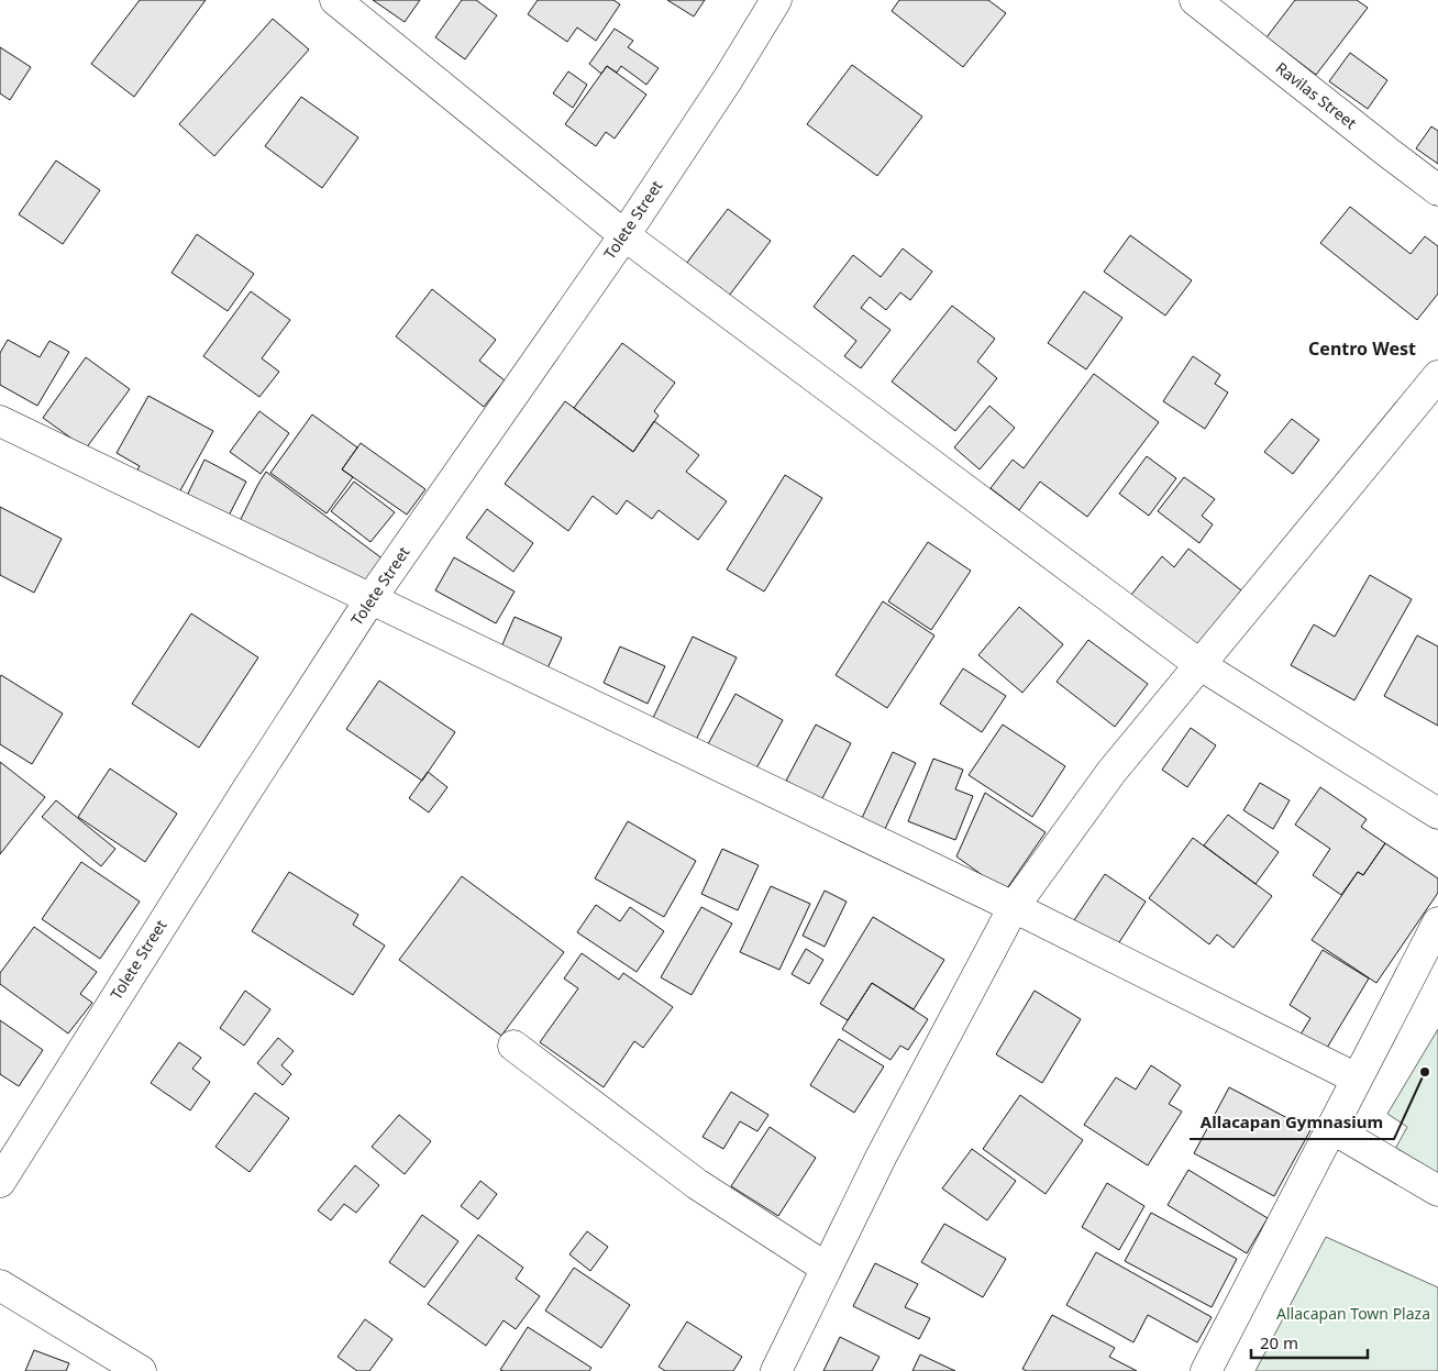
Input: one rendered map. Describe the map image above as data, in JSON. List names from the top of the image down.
{
  "streets": {
    "street": ["Ravilas Street", "Tolete Street"]
  },
  "districts": ["Centro West"],
  "parks": ["Allacapan Town Plaza"],
  "places": ["Allacapan Gymnasium"],
  "scale_bar": "20 m"
}
